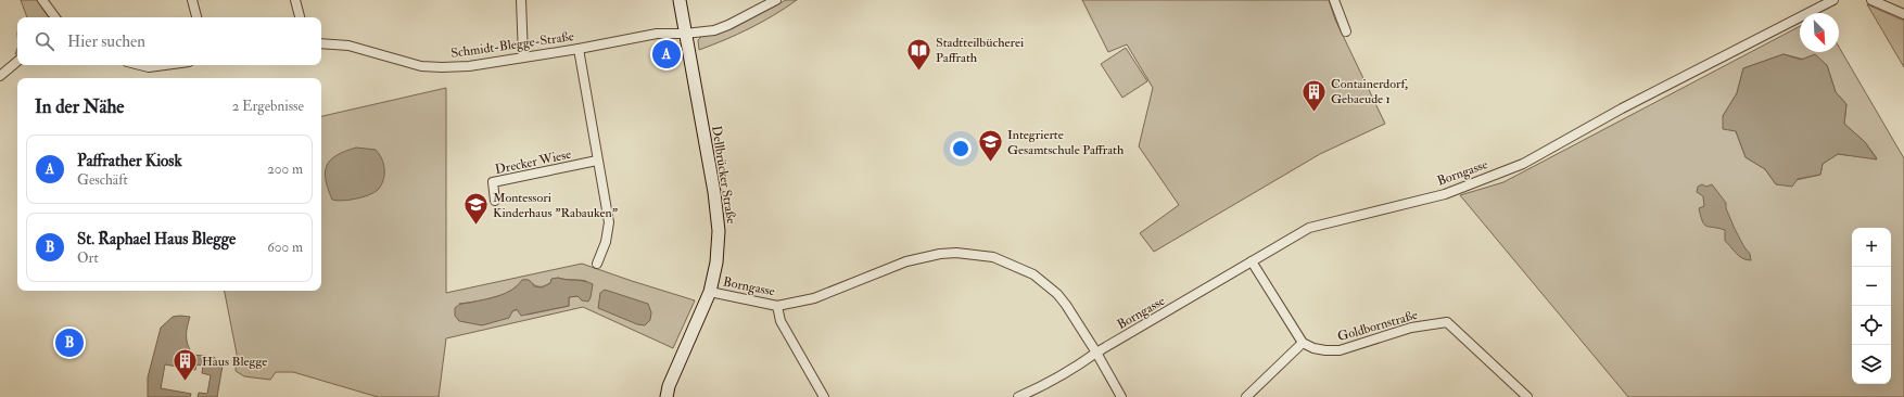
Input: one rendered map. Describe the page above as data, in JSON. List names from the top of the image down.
{
  "streets": {
    "main road": ["Dellbrücker Straße"],
    "street": [
      "Schmidt-Blegge-Straße",
      "Drecker Wiese",
      "Borngasse",
      "Goldbornstraße"
    ]
  },
  "crossings": [
    ["Schmidt-Blegge-Straße", "Dellbrücker Straße"],
    ["Borngasse", "Dellbrücker Straße"]
  ],
  "places": {
    "library": ["Stadtteilbücherei Paffrath"],
    "building": ["Containerdorf, Gebaeude 1", "Haus Blegge"],
    "school or university": ["Integrierte Gesamtschule Paffrath", "Montessori Kinderhaus \"Rabauken\""]
  },
  "north": "bottom right",
  "page": {
    "search": "Hier suchen",
    "pins": ["A", "B"],
    "heading": ["In der Nähe", "2 Ergebnisse"],
    "list": [
      {
        "mark": "A",
        "name": "Paffrather Kiosk",
        "note": "Geschäft",
        "value": "200 m"
      },
      {
        "mark": "B",
        "name": "St. Raphael Haus Blegge",
        "note": "Ort",
        "value": "600 m"
      }
    ],
    "map_buttons": ["+", "−"]
  }
}
